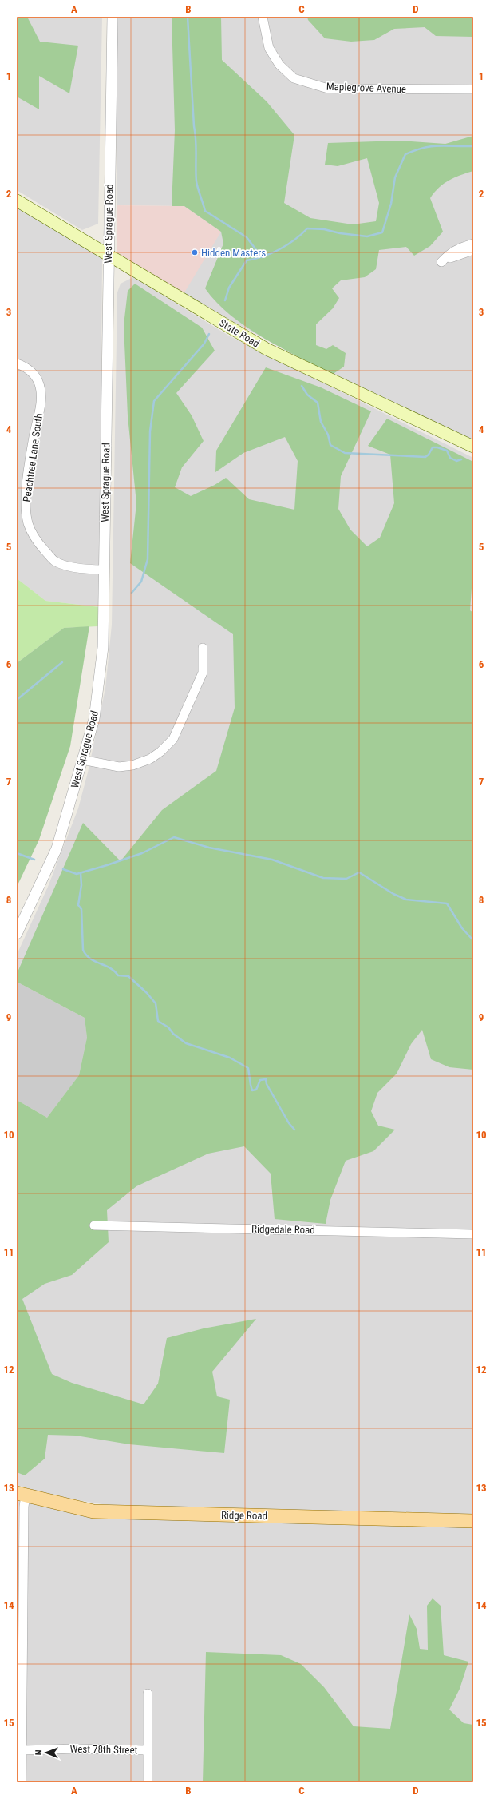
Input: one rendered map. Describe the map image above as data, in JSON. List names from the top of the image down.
{
  "streets": {
    "main road": ["State Road", "Ridge Road"],
    "street": [
      "Maplegrove Avenue",
      "West Sprague Road",
      "Peachtree Lane South",
      "Ridgedale Road",
      "West 78th Street"
    ]
  },
  "crossings": [
    ["West Sprague Road", "State Road"],
    ["West Sprague Road", "Peachtree Lane South"]
  ],
  "places": ["Hidden Masters"],
  "north": "left",
  "grid": {
    "columns": [
      "A",
      "B",
      "C",
      "D"
    ],
    "rows": [
      "1",
      "2",
      "3",
      "4",
      "5",
      "6",
      "7",
      "8",
      "9",
      "10",
      "11",
      "12",
      "13",
      "14",
      "15"
    ]
  }
}
